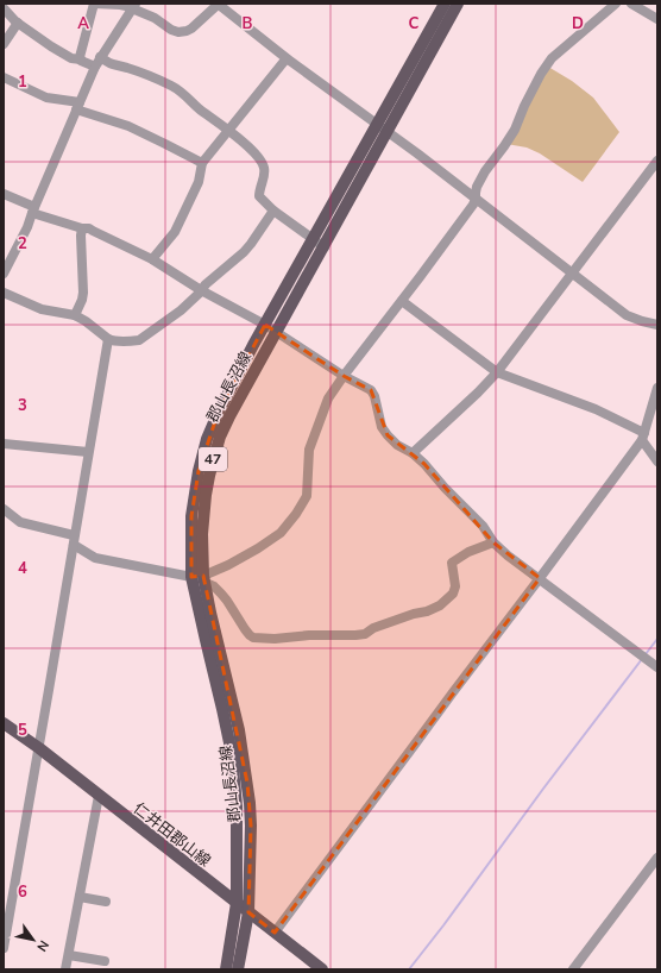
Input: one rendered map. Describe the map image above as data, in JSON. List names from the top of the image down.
{
  "streets": {
    "main road": ["郡山長沼線", "47", "仁井田郡山線"]
  },
  "crossings": [
    ["郡山長沼線", "仁井田郡山線"]
  ],
  "north": "bottom right",
  "grid": {
    "columns": [
      "A",
      "B",
      "C",
      "D"
    ],
    "rows": [
      "1",
      "2",
      "3",
      "4",
      "5",
      "6"
    ]
  }
}
